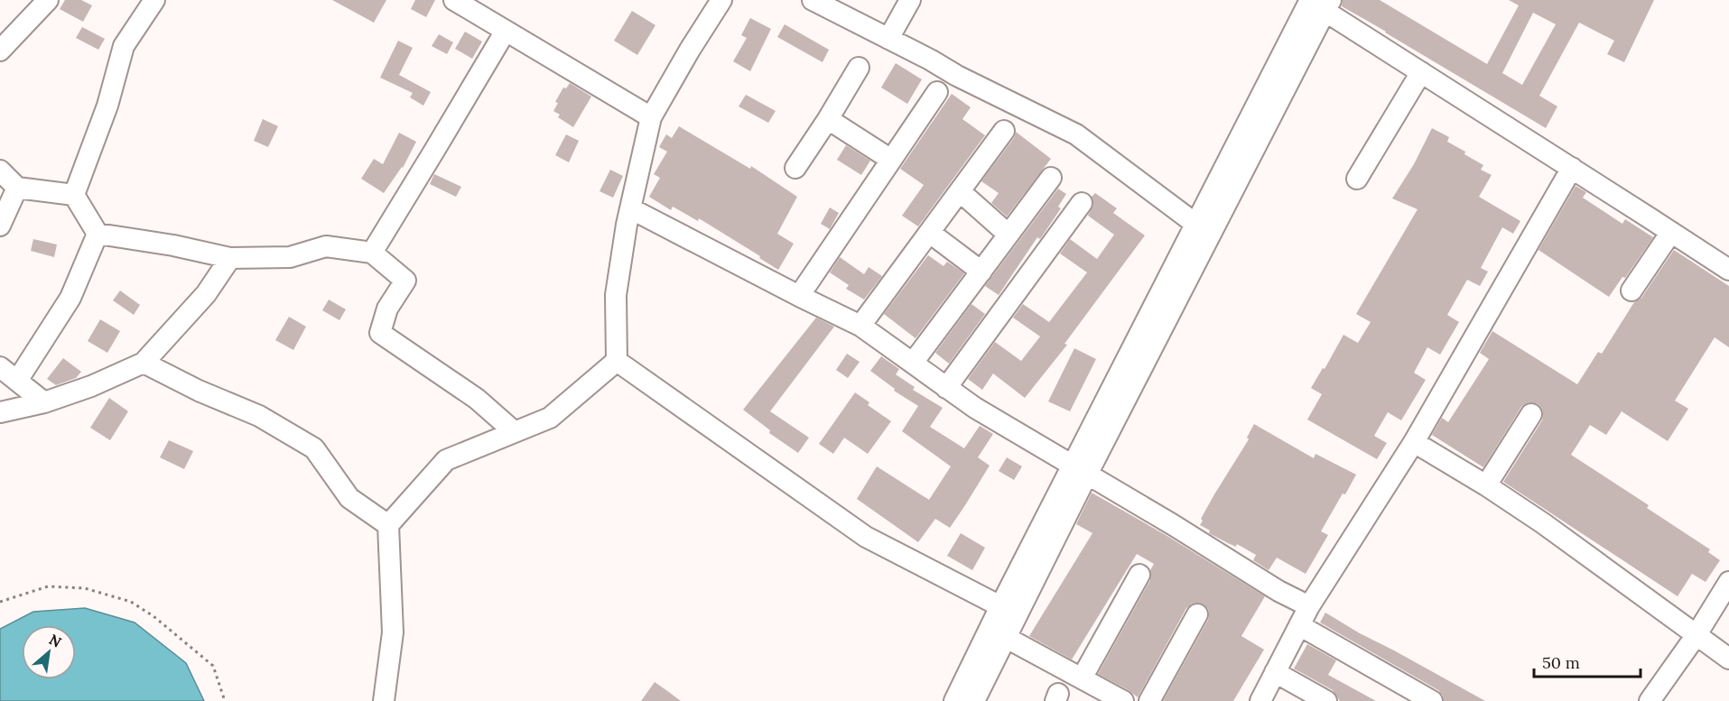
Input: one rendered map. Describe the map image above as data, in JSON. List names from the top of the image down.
{
  "scale_bar": "50 m",
  "north": "top right"
}
